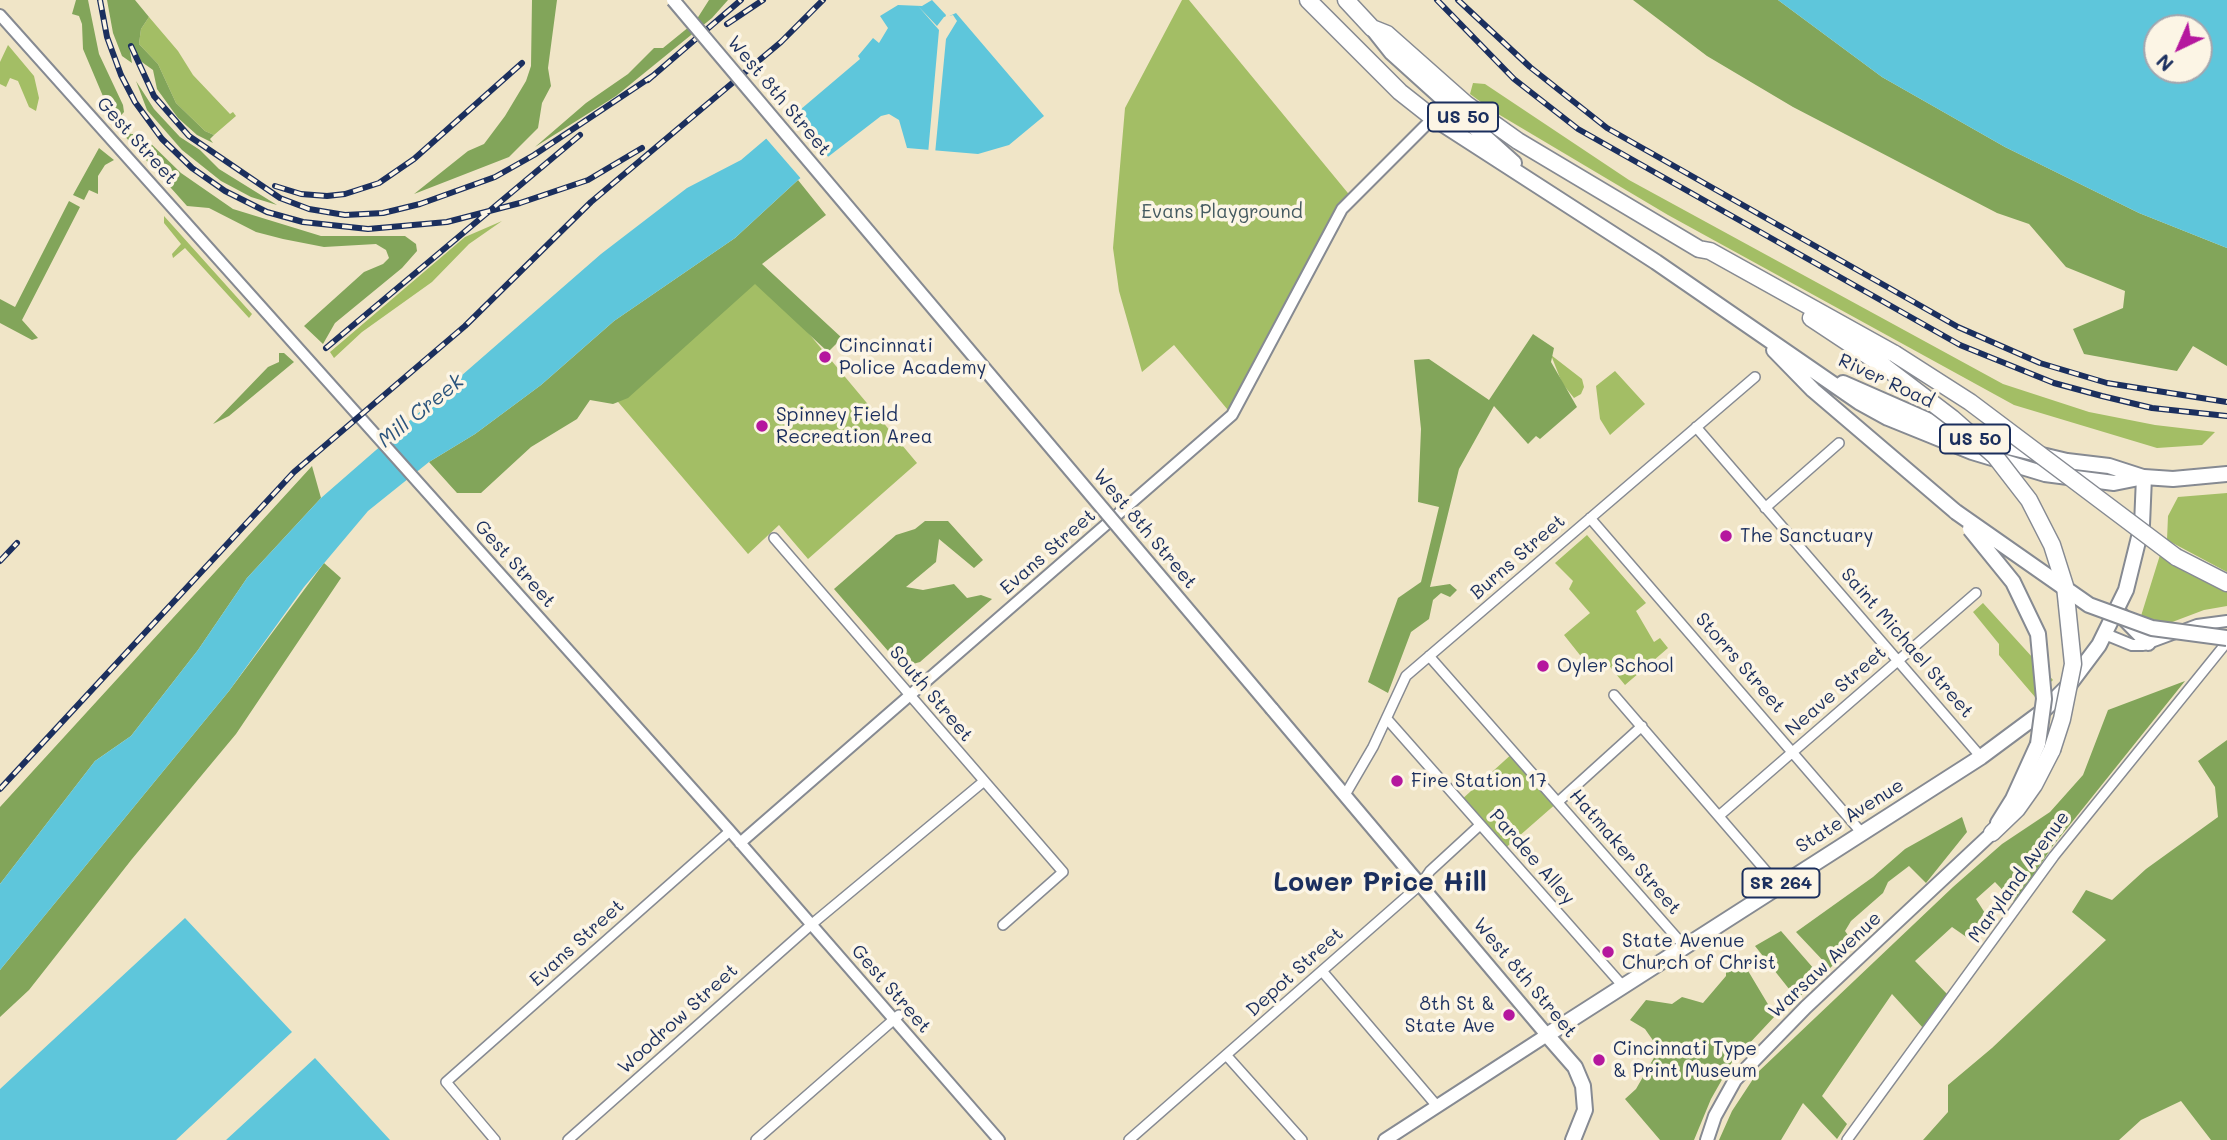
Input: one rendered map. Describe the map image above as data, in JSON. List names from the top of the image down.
{
  "streets": {
    "highway": ["US 50"],
    "main road": [
      "West 8th Street",
      "River Road",
      "State Avenue",
      "SR 264",
      "Warsaw Avenue"
    ],
    "street": [
      "Gest Street",
      "Evans Street",
      "Burns Street",
      "Saint Michael Street",
      "Storrs Street",
      "Neave Street",
      "South Street",
      "Hatmaker Street",
      "Pardee Alley",
      "Maryland Avenue",
      "Depot Street",
      "Woodrow Street"
    ]
  },
  "crossings": [
    ["West 8th Street", "Burns Street"],
    ["West 8th Street", "State Avenue"],
    ["West 8th Street", "Depot Street"],
    ["US 50", "River Road"],
    ["US 50", "Evans Street"],
    ["Gest Street", "Evans Street"],
    ["Gest Street", "Woodrow Street"],
    ["River Road", "Evans Street"],
    ["River Road", "State Avenue"],
    ["Evans Street", "South Street"],
    ["Burns Street", "Saint Michael Street"],
    ["Burns Street", "Storrs Street"],
    ["Burns Street", "Hatmaker Street"],
    ["Burns Street", "Pardee Alley"],
    ["Saint Michael Street", "Neave Street"],
    ["Saint Michael Street", "State Avenue"],
    ["Storrs Street", "Neave Street"],
    ["Storrs Street", "State Avenue"],
    ["South Street", "Woodrow Street"],
    ["State Avenue", "Hatmaker Street"],
    ["State Avenue", "Pardee Alley"],
    ["Pardee Alley", "Depot Street"]
  ],
  "districts": ["Lower Price Hill"],
  "water": ["Mill Creek"],
  "parks": ["Evans Playground"],
  "places": [
    "Cincinnati Police Academy",
    "Spinney Field Recreation Area",
    "The Sanctuary",
    "Oyler School",
    "Fire Station 17",
    "State Avenue Church of Christ",
    "8th St & State Ave",
    "Cincinnati Type & Print Museum"
  ],
  "north": "bottom left"
}
